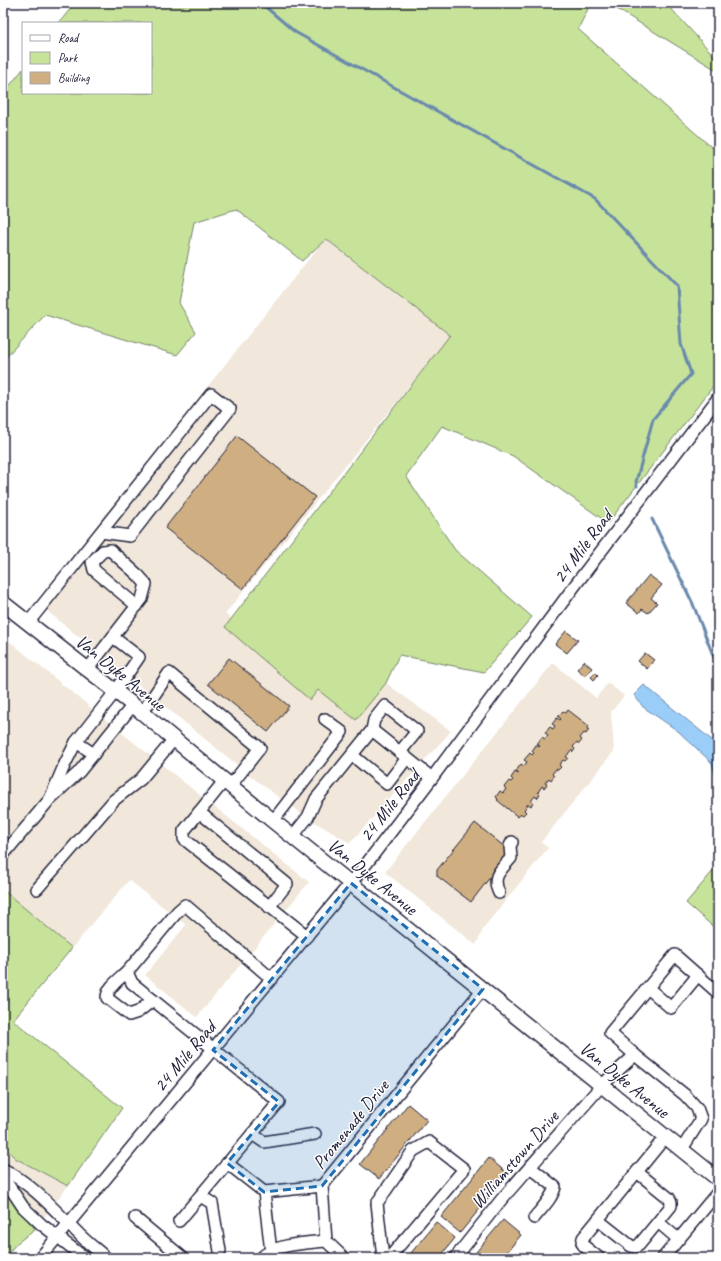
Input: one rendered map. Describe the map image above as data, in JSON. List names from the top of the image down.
{
  "streets": {
    "main road": ["Van Dyke Avenue"],
    "street": ["24 Mile Road", "Promenade Drive", "Williamstown Drive"]
  },
  "crossings": [
    ["24 Mile Road", "Van Dyke Avenue"],
    ["Van Dyke Avenue", "Promenade Drive"],
    ["Van Dyke Avenue", "Williamstown Drive"]
  ],
  "legend": ["Road", "Park", "Building"]
}
